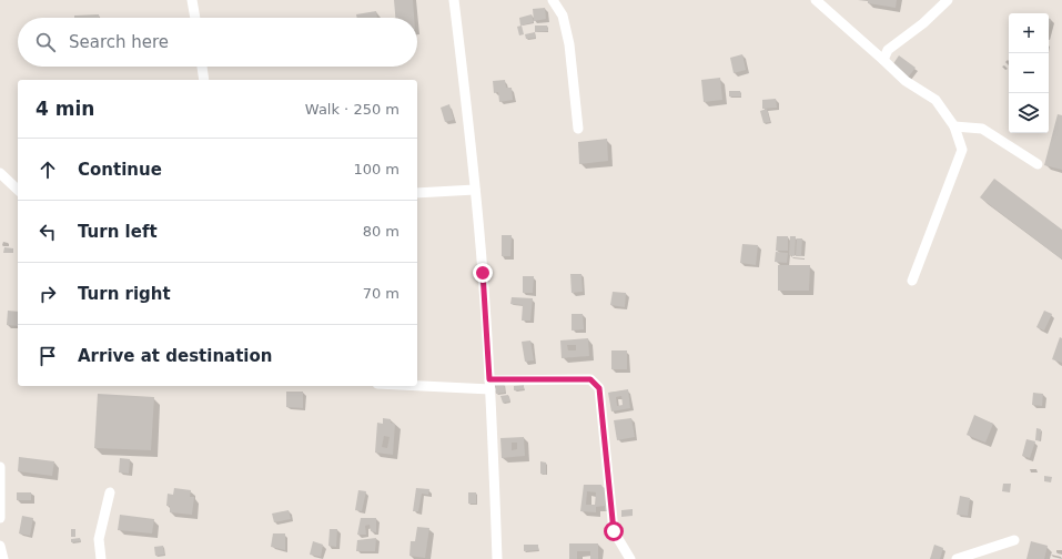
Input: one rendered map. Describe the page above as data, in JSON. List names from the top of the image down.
{
  "page": {
    "map_buttons": ["+", "−"],
    "search": "Search here",
    "heading": ["4 min", "Walk · 250 m"],
    "list": [
      ["Continue", "100 m"],
      ["Turn left", "80 m"],
      ["Turn right", "70 m"],
      "Arrive at destination"
    ]
  }
}
